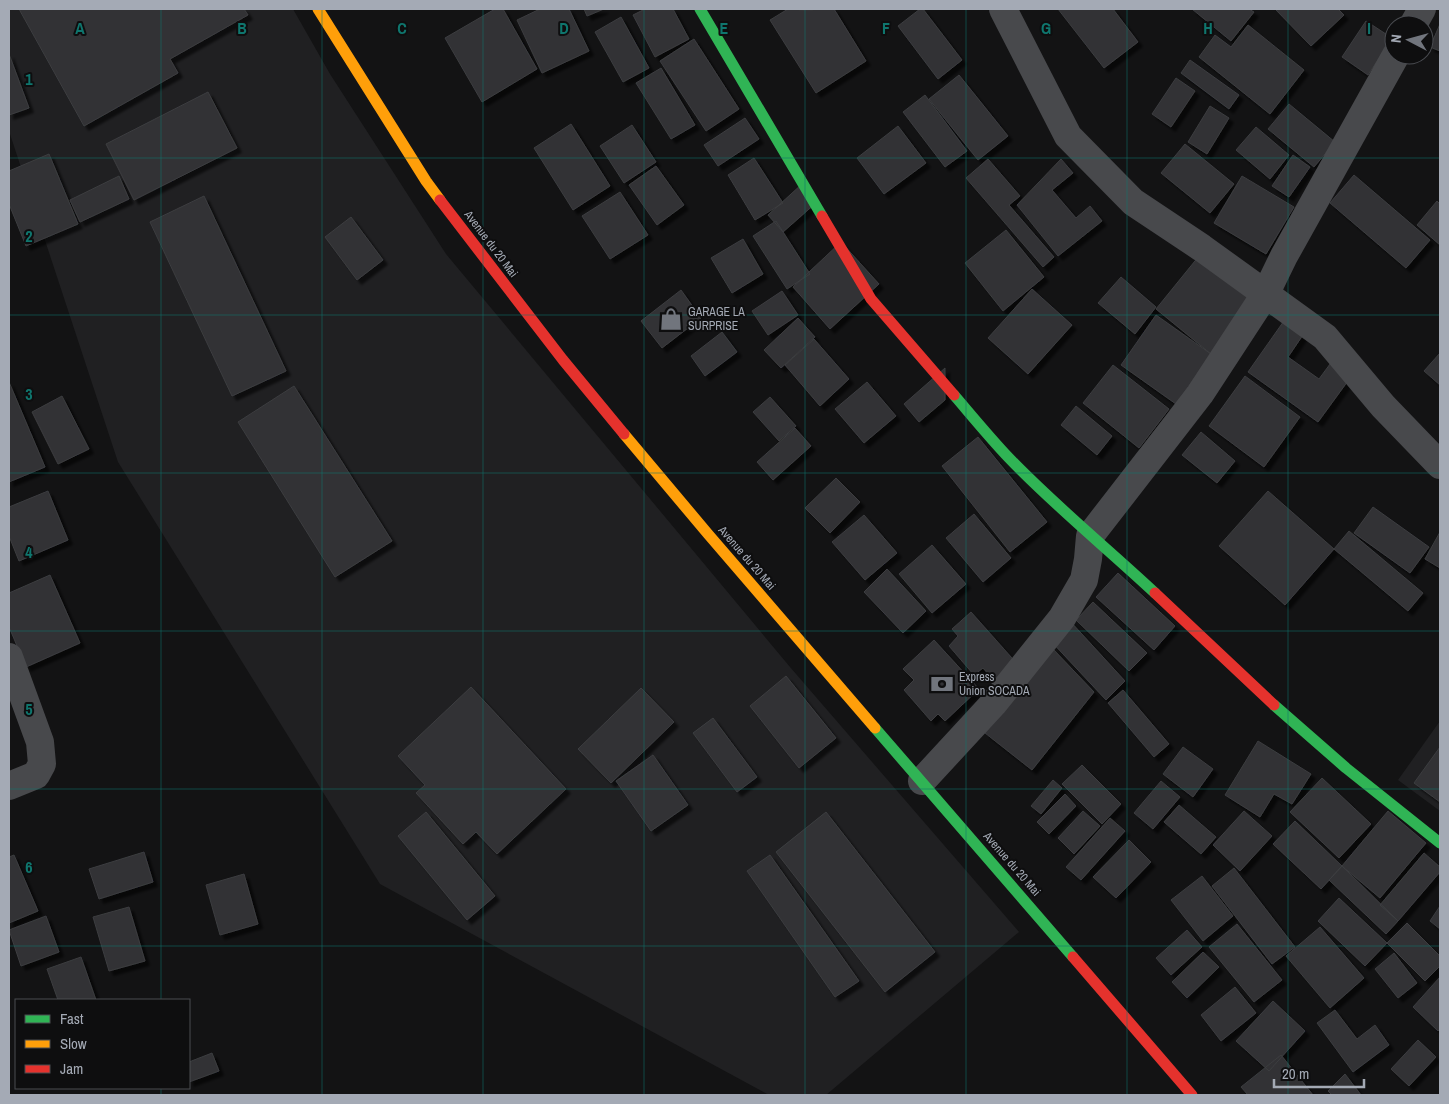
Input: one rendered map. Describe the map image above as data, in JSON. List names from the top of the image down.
{
  "streets": {
    "main road": ["Avenue du 20 Mai"]
  },
  "places": {
    "shop": ["GARAGE LA SURPRISE"],
    "bank": ["Express Union SOCADA"]
  },
  "legend": ["Fast", "Slow", "Jam"],
  "scale_bar": "20 m",
  "north": "left",
  "grid": {
    "columns": [
      "A",
      "B",
      "C",
      "D",
      "E",
      "F",
      "G",
      "H",
      "I"
    ],
    "rows": [
      "1",
      "2",
      "3",
      "4",
      "5",
      "6"
    ]
  }
}
